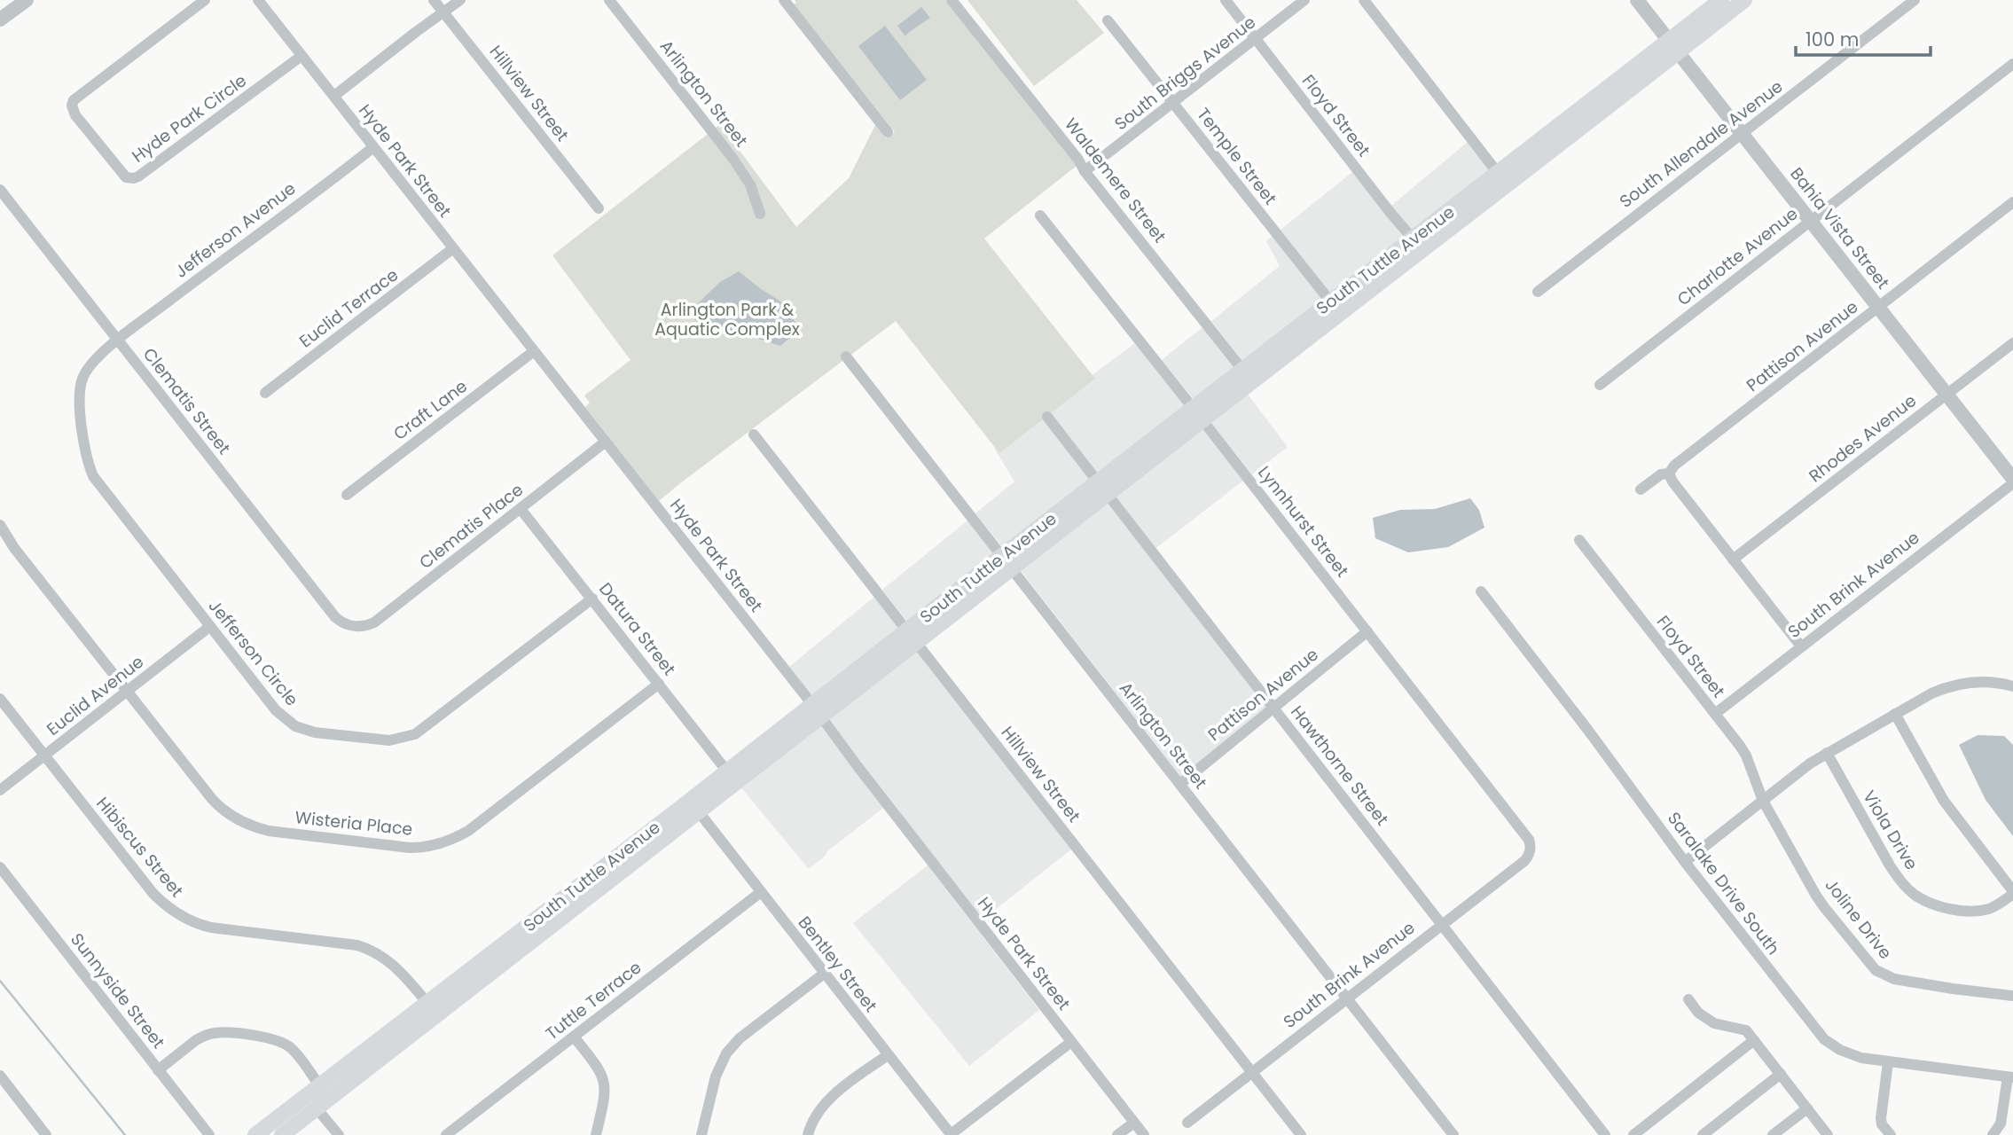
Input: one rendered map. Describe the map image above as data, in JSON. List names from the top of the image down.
{
  "streets": {
    "main road": ["South Tuttle Avenue"],
    "street": [
      "South Briggs Avenue",
      "Hillview Street",
      "Arlington Street",
      "Floyd Street",
      "Hyde Park Circle",
      "South Allendale Avenue",
      "Temple Street",
      "Hyde Park Street",
      "Waldemere Street",
      "Bahia Vista Street",
      "Jefferson Avenue",
      "Charlotte Avenue",
      "Euclid Terrace",
      "Pattison Avenue",
      "Clematis Street",
      "Craft Lane",
      "Rhodes Avenue",
      "Lynnhurst Street",
      "Clematis Place",
      "South Brink Avenue",
      "Datura Street",
      "Jefferson Circle",
      "Euclid Avenue",
      "Hawthorne Street",
      "Wisteria Place",
      "Viola Drive",
      "Hibiscus Street",
      "Saralake Drive South",
      "Joline Drive",
      "Bentley Street",
      "Sunnyside Street",
      "Tuttle Terrace"
    ]
  },
  "crossings": [
    ["South Briggs Avenue", "Floyd Street"],
    ["South Briggs Avenue", "Temple Street"],
    ["South Briggs Avenue", "Waldemere Street"],
    ["Hillview Street", "South Tuttle Avenue"],
    ["Hillview Street", "South Brink Avenue"],
    ["Arlington Street", "South Tuttle Avenue"],
    ["Arlington Street", "Pattison Avenue"],
    ["Arlington Street", "South Brink Avenue"],
    ["Floyd Street", "South Tuttle Avenue"],
    ["Floyd Street", "South Brink Avenue"],
    ["Floyd Street", "Joline Drive"],
    ["Hyde Park Circle", "Hyde Park Street"],
    ["South Allendale Avenue", "Bahia Vista Street"],
    ["Temple Street", "South Tuttle Avenue"],
    ["Hyde Park Street", "Jefferson Avenue"],
    ["Hyde Park Street", "South Tuttle Avenue"],
    ["Hyde Park Street", "Euclid Terrace"],
    ["Hyde Park Street", "Craft Lane"],
    ["Hyde Park Street", "Clematis Place"],
    ["Waldemere Street", "South Tuttle Avenue"],
    ["Bahia Vista Street", "Charlotte Avenue"],
    ["Bahia Vista Street", "South Tuttle Avenue"],
    ["Bahia Vista Street", "Pattison Avenue"],
    ["Bahia Vista Street", "Rhodes Avenue"],
    ["Bahia Vista Street", "South Brink Avenue"],
    ["Jefferson Avenue", "Clematis Street"],
    ["Jefferson Avenue", "Jefferson Circle"],
    ["South Tuttle Avenue", "Lynnhurst Street"],
    ["South Tuttle Avenue", "Datura Street"],
    ["South Tuttle Avenue", "Hawthorne Street"],
    ["South Tuttle Avenue", "Hibiscus Street"],
    ["South Tuttle Avenue", "Bentley Street"],
    ["Pattison Avenue", "Lynnhurst Street"],
    ["Pattison Avenue", "Hawthorne Street"],
    ["Clematis Street", "Clematis Place"],
    ["Clematis Street", "Jefferson Circle"],
    ["Lynnhurst Street", "South Brink Avenue"],
    ["Clematis Place", "Datura Street"],
    ["South Brink Avenue", "Hawthorne Street"],
    ["Datura Street", "Jefferson Circle"],
    ["Datura Street", "Wisteria Place"],
    ["Jefferson Circle", "Euclid Avenue"],
    ["Euclid Avenue", "Wisteria Place"],
    ["Euclid Avenue", "Hibiscus Street"],
    ["Bentley Street", "Tuttle Terrace"]
  ],
  "parks": ["Arlington Park & Aquatic Complex"],
  "scale_bar": "100 m"
}
